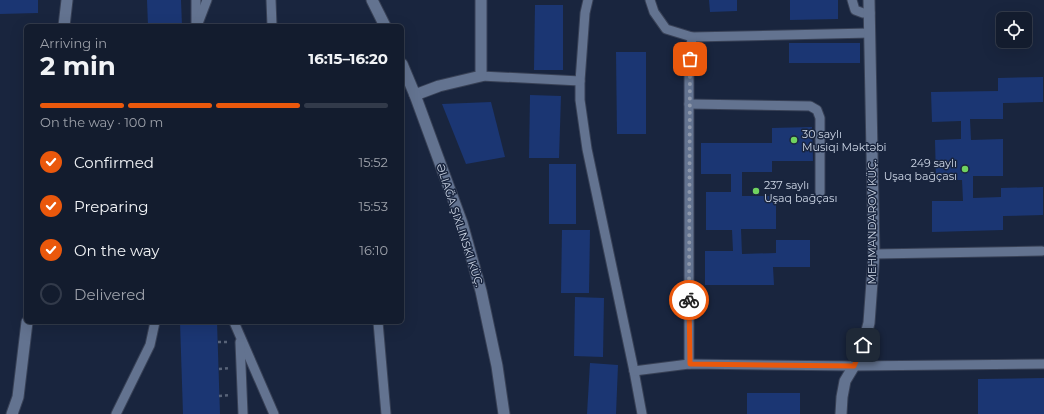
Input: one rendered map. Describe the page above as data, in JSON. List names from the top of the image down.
{
  "streets": {
    "street": ["MEHMANDAROV KÜÇ."]
  },
  "places": ["30 saylı Musiqi Məktəbi", "249 saylı Uşaq bağçası", "237 saylı Uşaq bağçası"],
  "page": {
    "heading": ["2 min", "Arriving in", "16:15–16:20"],
    "bar": "On the way · 100 m",
    "list": [
      ["Confirmed", "15:52"],
      ["Preparing", "15:53"],
      ["On the way", "16:10"],
      "Delivered"
    ]
  }
}
